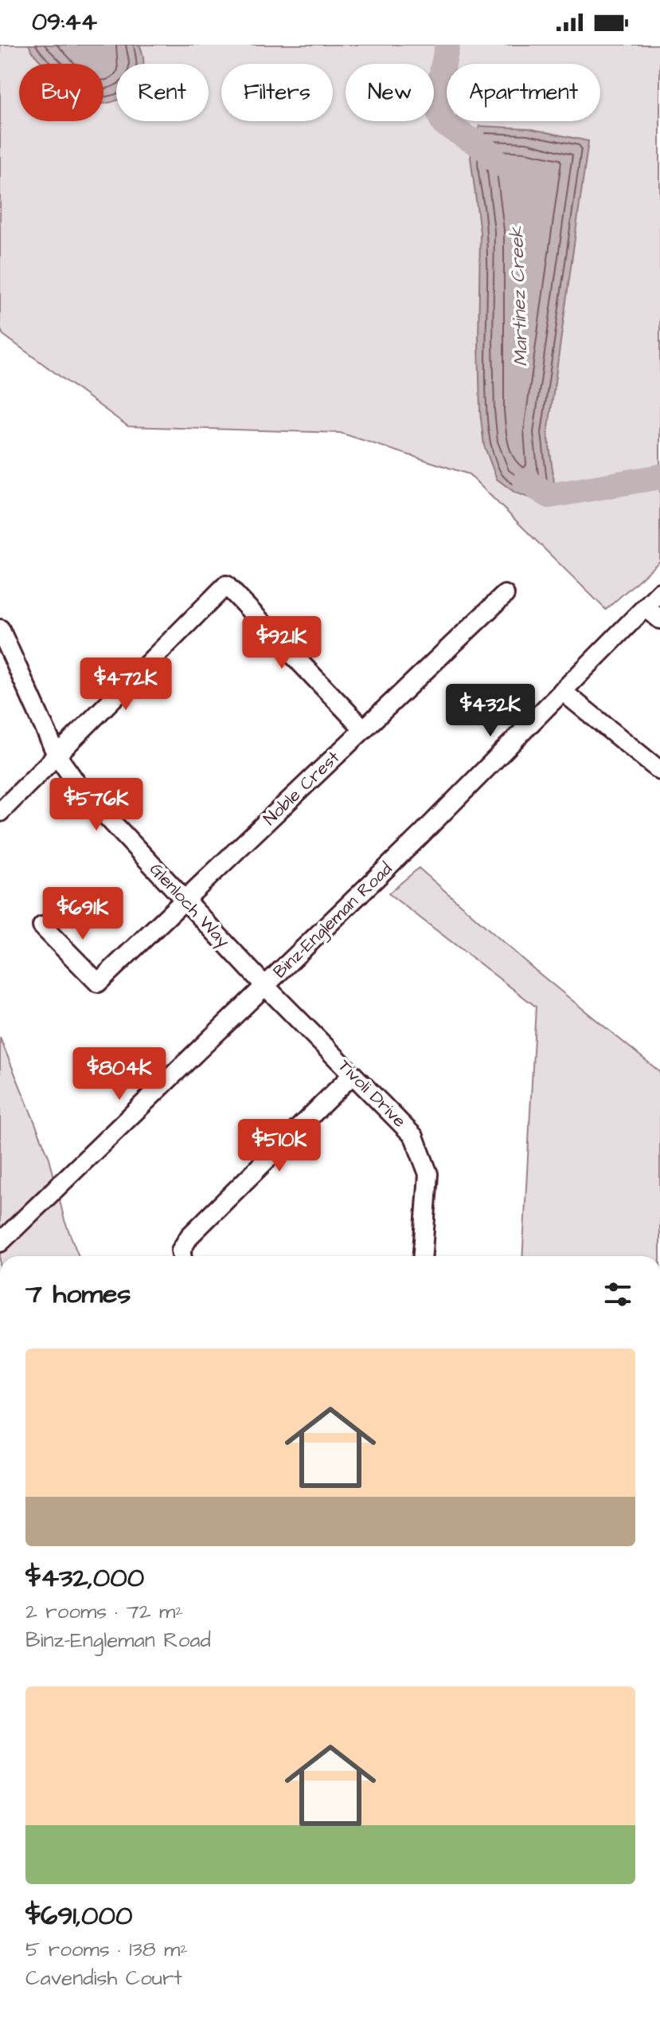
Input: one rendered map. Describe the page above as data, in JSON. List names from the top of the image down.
{
  "streets": {
    "street": [
      "Noble Crest",
      "Glenloch Way",
      "Binz-Engleman Road",
      "Tivoli Drive"
    ]
  },
  "crossings": [
    ["Noble Crest", "Glenloch Way"],
    ["Glenloch Way", "Binz-Engleman Road"],
    ["Glenloch Way", "Tivoli Drive"],
    ["Binz-Engleman Road", "Tivoli Drive"]
  ],
  "water": ["Martinez Creek"],
  "page": {
    "status": "09:44",
    "chip": [
      "Buy",
      "Rent",
      "Filters",
      "New",
      "Apartment"
    ],
    "price": [
      "$921K",
      "$472K",
      "$432K",
      "$576K",
      "$691K",
      "$804K",
      "$510K"
    ],
    "heading": "7 homes",
    "list": [
      {
        "name": "$432,000",
        "note": "2 rooms · 72 m² · Binz-Engleman Road"
      },
      {
        "name": "$691,000",
        "note": "5 rooms · 138 m² · Cavendish Court"
      }
    ]
  }
}
